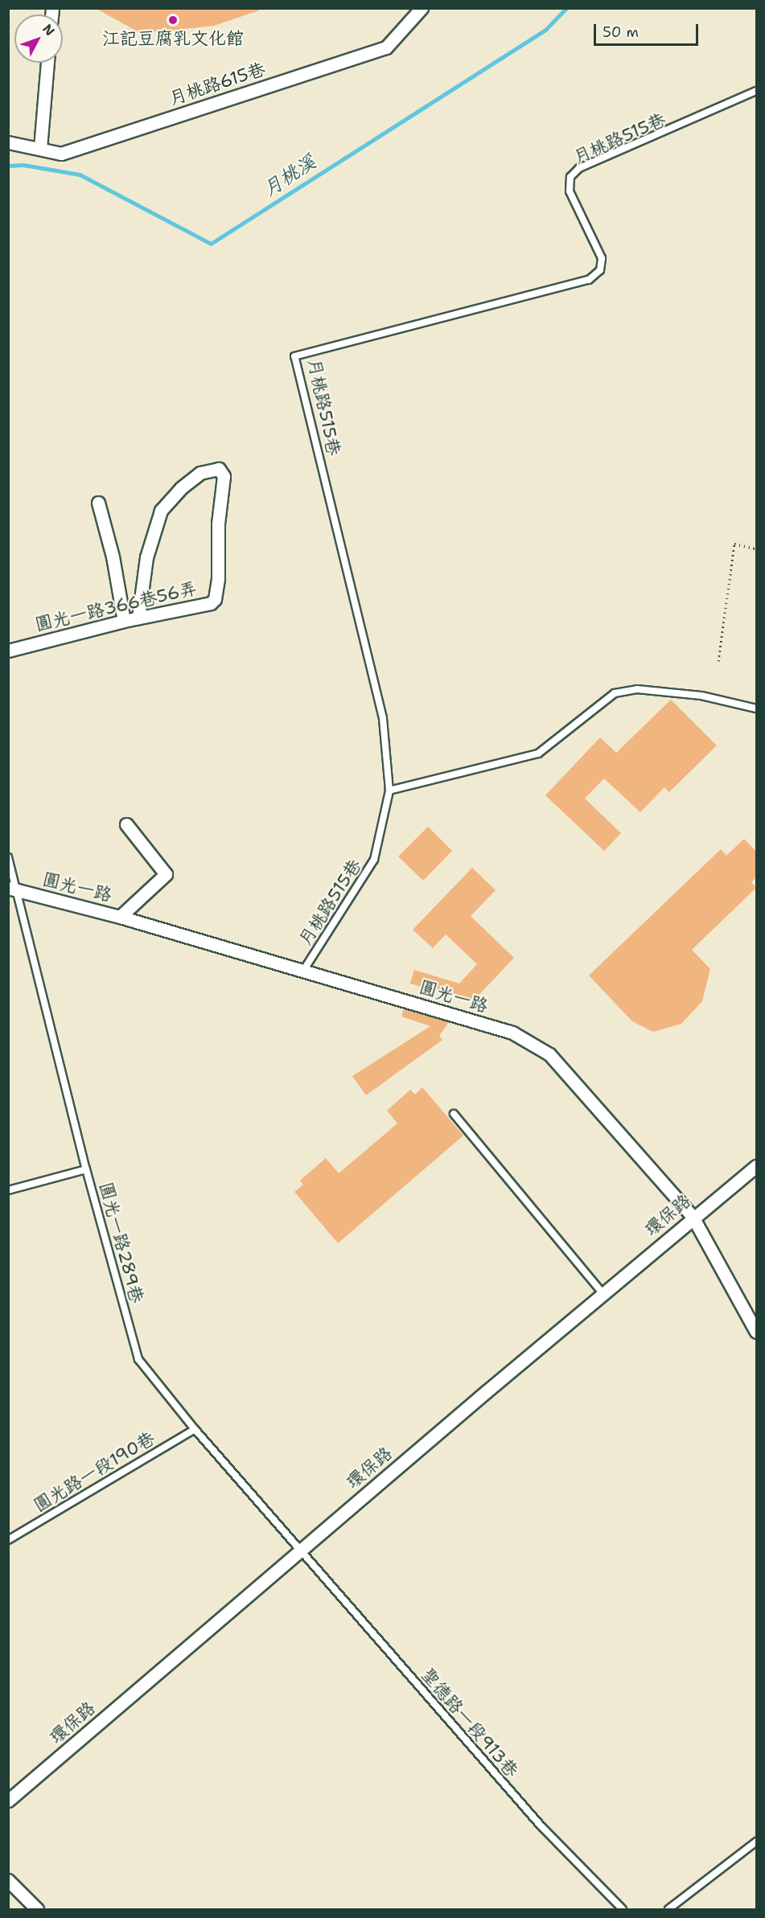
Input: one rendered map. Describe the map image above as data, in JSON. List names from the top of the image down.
{
  "streets": {
    "street": [
      "月桃路615巷",
      "圓光一路366巷56弄",
      "圓光一路",
      "環保路"
    ],
    "lane": [
      "月桃路515巷",
      "圓光一路289巷",
      "圓光路一段190巷",
      "聖德路一段913巷"
    ]
  },
  "crossings": [
    ["月桃路515巷", "圓光一路"],
    ["圓光一路", "環保路"],
    ["圓光一路", "圓光一路289巷"],
    ["環保路", "圓光一路289巷"],
    ["環保路", "聖德路一段913巷"],
    ["圓光一路289巷", "圓光路一段190巷"],
    ["圓光一路289巷", "聖德路一段913巷"]
  ],
  "water": ["月桃溪"],
  "places": ["江記豆腐乳文化館"],
  "scale_bar": "50 m",
  "north": "top right"
}
